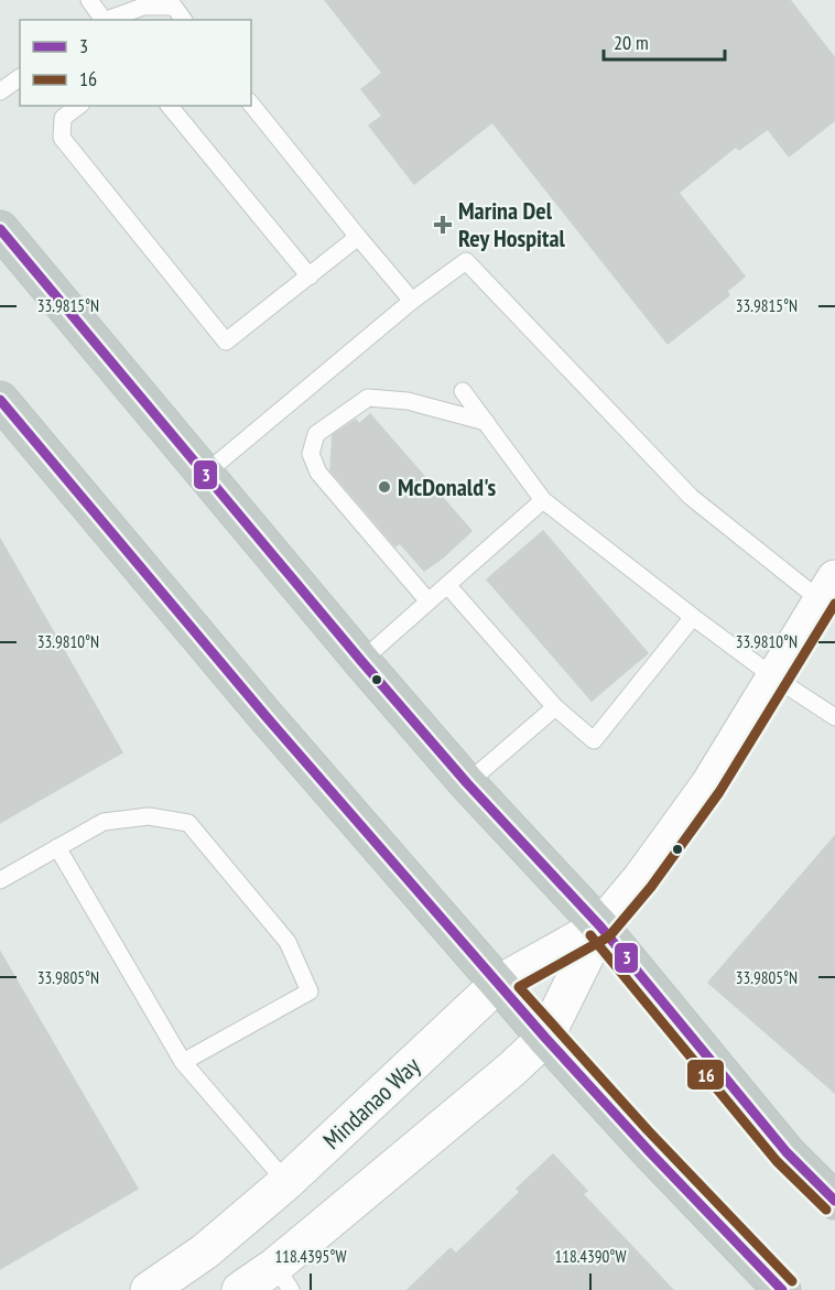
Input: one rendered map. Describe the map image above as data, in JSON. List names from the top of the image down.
{
  "streets": {
    "street": ["Mindanao Way"]
  },
  "places": {
    "health": ["Marina Del Rey Hospital"],
    "other": ["McDonald's"]
  },
  "lines": ["transit line 3", "transit line 16"],
  "legend": ["3", "16"],
  "scale_bar": "20 m",
  "coordinates": [
    "33.9815°N",
    "33.9810°N",
    "33.9805°N",
    "118.4395°W",
    "118.4390°W"
  ]
}
